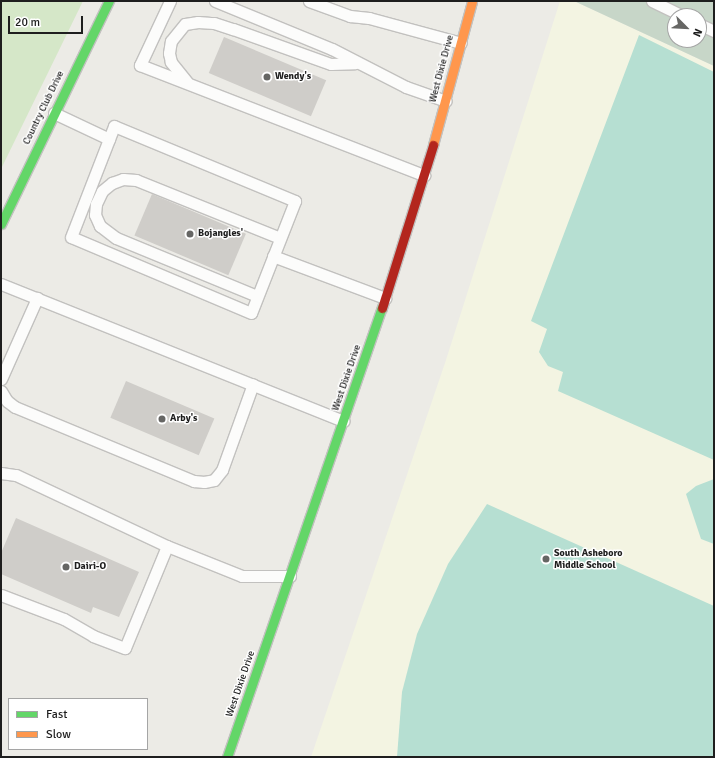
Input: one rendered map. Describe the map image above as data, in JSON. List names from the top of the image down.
{
  "streets": {
    "main road": ["West Dixie Drive", "Country Club Drive"]
  },
  "places": [
    "Wendy's",
    "Bojangles'",
    "Arby's",
    "South Asheboro Middle School",
    "Dairi-O"
  ],
  "legend": ["Fast", "Slow"],
  "scale_bar": "20 m",
  "north": "bottom right"
}
